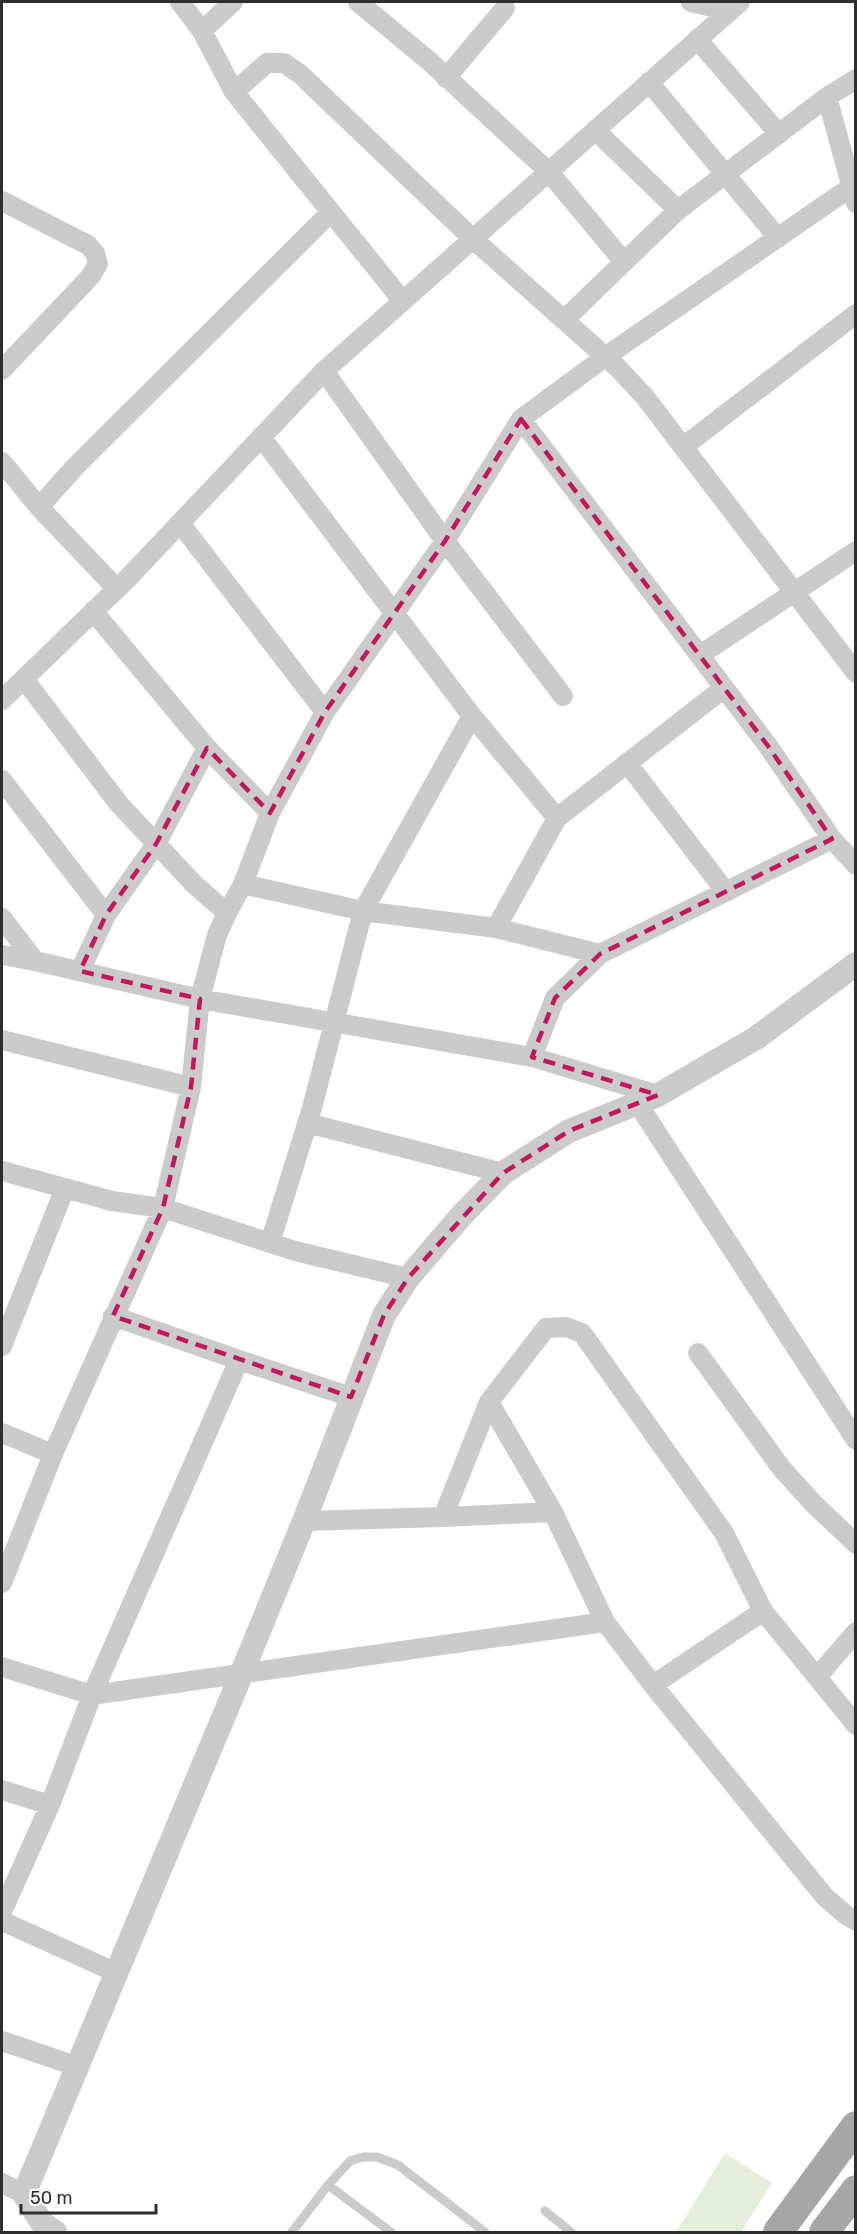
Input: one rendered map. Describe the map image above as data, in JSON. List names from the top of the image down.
{
  "scale_bar": "50 m"
}
